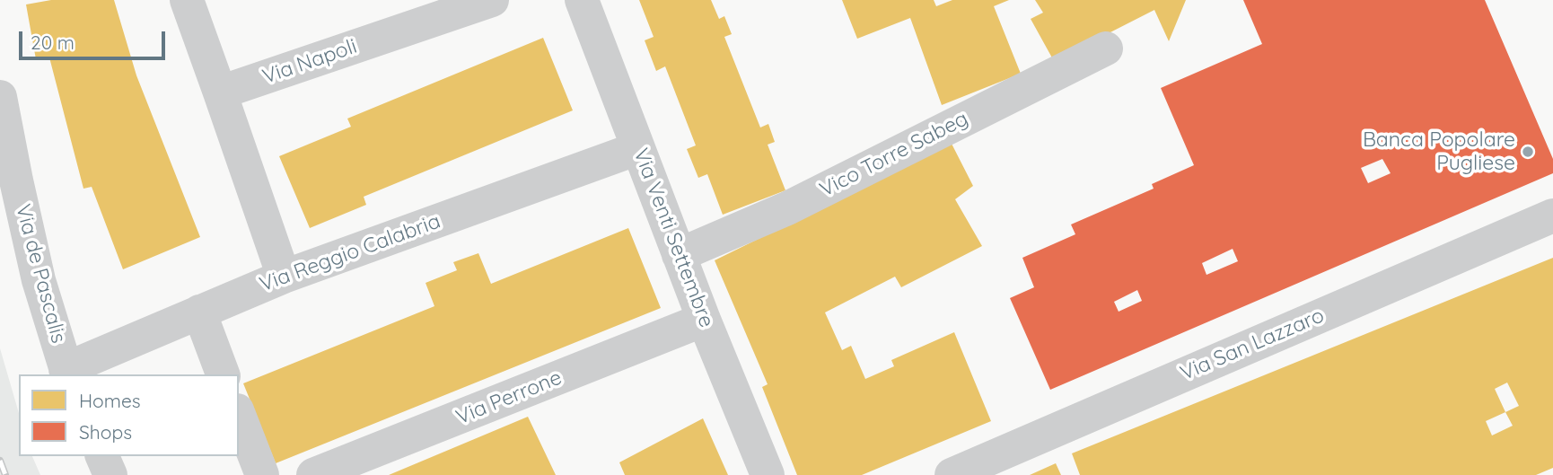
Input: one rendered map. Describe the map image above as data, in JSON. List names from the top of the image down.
{
  "streets": {
    "street": [
      "Via Napoli",
      "Vico Torre Sabeg",
      "Via Venti Settembre",
      "Via Reggio Calabria",
      "Via de Pascalis",
      "Via San Lazzaro",
      "Via Perrone"
    ]
  },
  "crossings": [
    ["Vico Torre Sabeg", "Via Venti Settembre"],
    ["Via Venti Settembre", "Via Reggio Calabria"],
    ["Via Venti Settembre", "Via Perrone"],
    ["Via Reggio Calabria", "Via de Pascalis"]
  ],
  "places": ["Banca Popolare Pugliese"],
  "legend": ["Homes", "Shops"],
  "scale_bar": "20 m"
}
